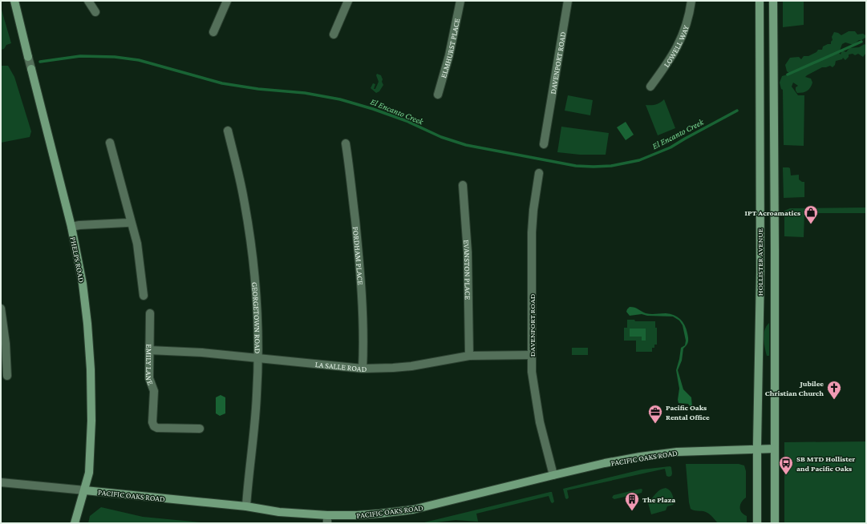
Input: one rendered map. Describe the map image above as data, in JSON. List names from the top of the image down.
{
  "streets": {
    "street": [
      "LOWELL WAY",
      "ELMHURST PLACE",
      "DAVENPORT ROAD",
      "FORDHAM PLACE",
      "PHELPS ROAD",
      "HOLLISTER AVENUE",
      "EVANSTON PLACE",
      "GEORGETOWN ROAD",
      "EMILY LANE",
      "LA SALLE ROAD",
      "PACIFIC OAKS ROAD"
    ]
  },
  "crossings": [
    ["DAVENPORT ROAD", "LA SALLE ROAD"],
    ["DAVENPORT ROAD", "PACIFIC OAKS ROAD"],
    ["FORDHAM PLACE", "LA SALLE ROAD"],
    ["PHELPS ROAD", "PACIFIC OAKS ROAD"],
    ["HOLLISTER AVENUE", "PACIFIC OAKS ROAD"],
    ["EVANSTON PLACE", "LA SALLE ROAD"],
    ["GEORGETOWN ROAD", "LA SALLE ROAD"],
    ["GEORGETOWN ROAD", "PACIFIC OAKS ROAD"],
    ["EMILY LANE", "LA SALLE ROAD"]
  ],
  "water": ["El Encanto Creek"],
  "places": {
    "shop": ["IPT Acroamatics"],
    "church": ["Jubilee Christian Church"],
    "office": ["Pacific Oaks Rental Office"],
    "bus stop": ["SB MTD Hollister and Pacific Oaks"],
    "building": ["The Plaza"]
  }
}
